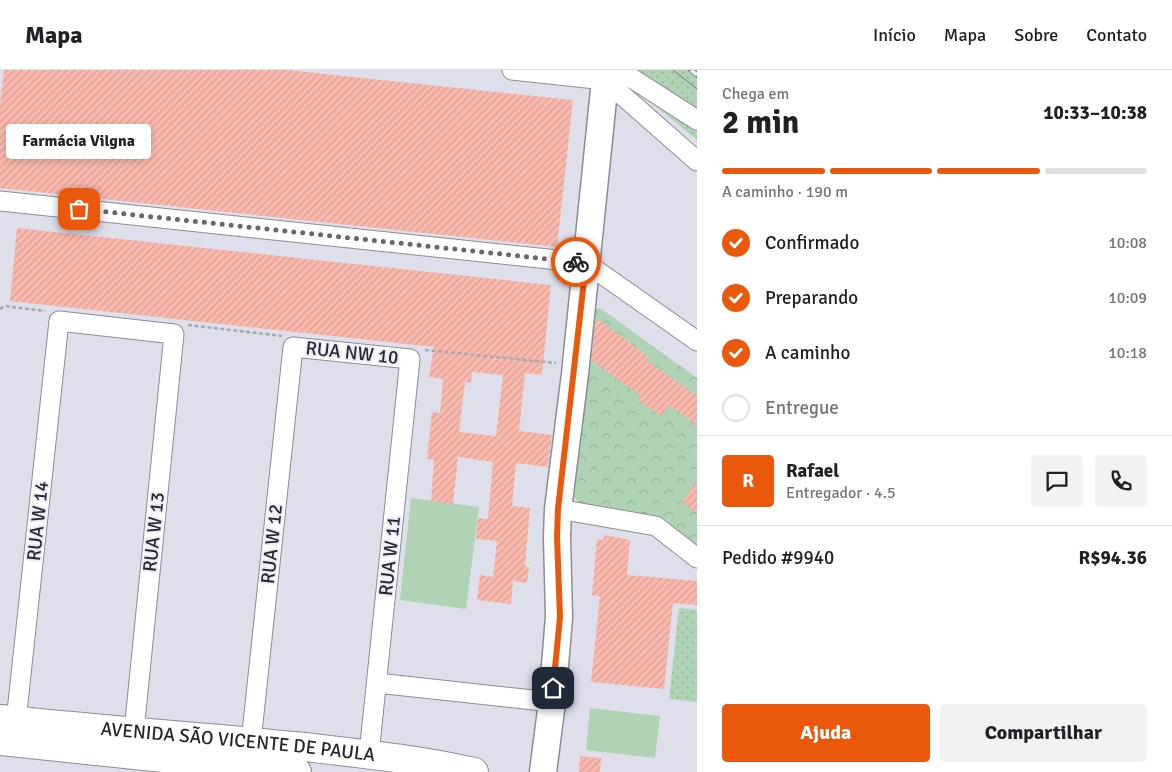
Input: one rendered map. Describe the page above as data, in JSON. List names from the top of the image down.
{
  "streets": {
    "main road": ["AVENIDA SÃO VICENTE DE PAULA"],
    "street": [
      "RUA NW 10",
      "RUA W 14",
      "RUA W 13",
      "RUA W 12",
      "RUA W 11"
    ]
  },
  "crossings": [
    ["RUA NW 10", "RUA W 12"],
    ["RUA NW 10", "RUA W 11"],
    ["RUA W 14", "AVENIDA SÃO VICENTE DE PAULA"],
    ["RUA W 13", "AVENIDA SÃO VICENTE DE PAULA"],
    ["RUA W 12", "AVENIDA SÃO VICENTE DE PAULA"],
    ["RUA W 11", "AVENIDA SÃO VICENTE DE PAULA"]
  ],
  "places": ["Farmácia Vilgna"],
  "page": {
    "header": "Mapa",
    "nav": [
      "Início",
      "Mapa",
      "Sobre",
      "Contato"
    ],
    "heading": ["2 min", "Chega em", "10:33–10:38"],
    "panel": [
      "Rafael",
      "Entregador · 4.5",
      "Pedido #9940",
      "R$94.36"
    ],
    "bubble": "Farmácia Vilgna",
    "bar": "A caminho · 190 m",
    "list": [
      ["Confirmado", "10:08"],
      ["Preparando", "10:09"],
      ["A caminho", "10:18"],
      "Entregue"
    ],
    "round": "R",
    "buttons": ["Ajuda", "Compartilhar"]
  }
}
